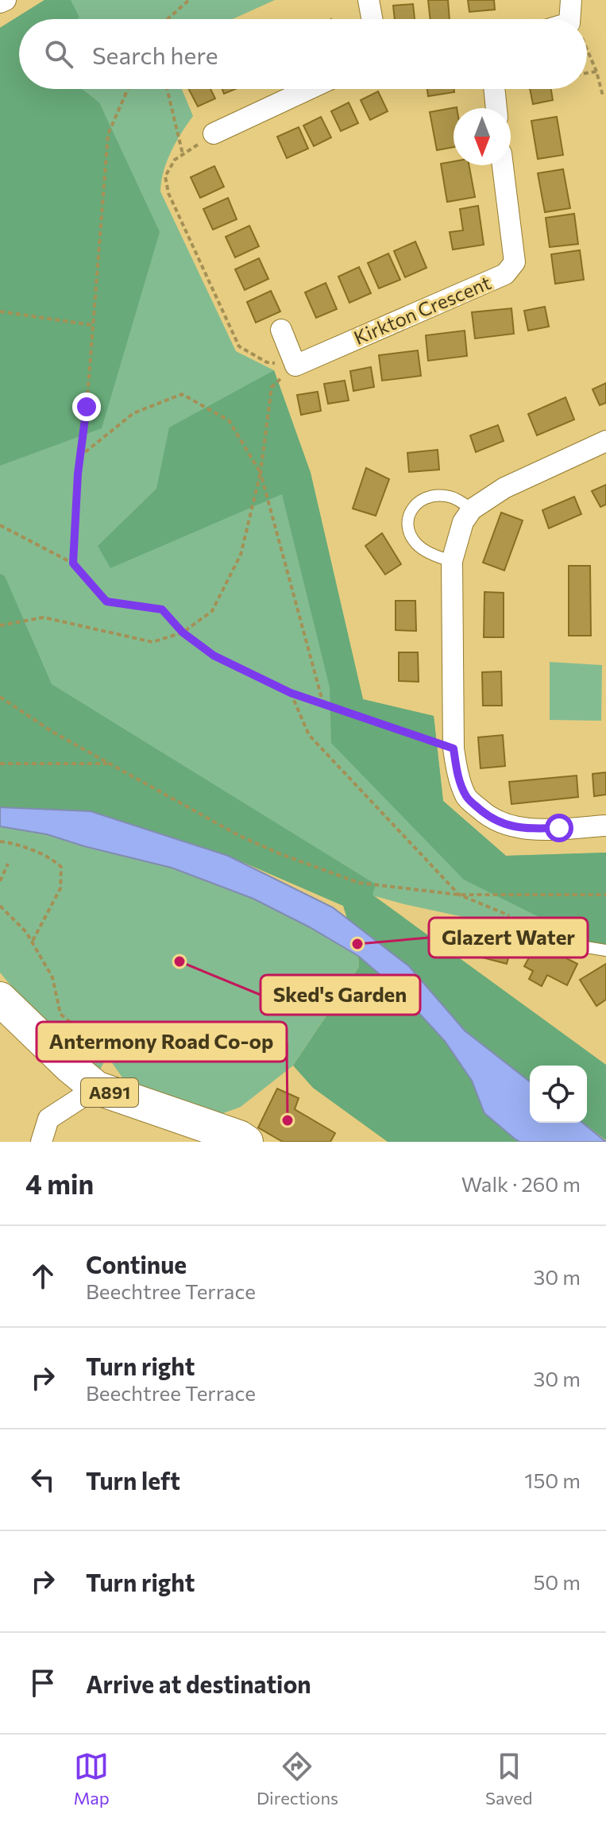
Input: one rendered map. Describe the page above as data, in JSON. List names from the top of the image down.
{
  "streets": {
    "main road": ["A891"],
    "street": ["Kirkton Crescent"]
  },
  "places": ["Glazert Water", "Sked's Garden", "Antermony Road Co-op"],
  "north": "bottom",
  "page": {
    "search": "Search here",
    "heading": ["4 min", "Walk · 260 m"],
    "list": [
      ["Continue", "Beechtree Terrace", "30 m"],
      ["Turn right", "Beechtree Terrace", "30 m"],
      ["Turn left", "150 m"],
      ["Turn right", "50 m"],
      "Arrive at destination"
    ],
    "nav": ["Map", "Directions", "Saved"]
  }
}
